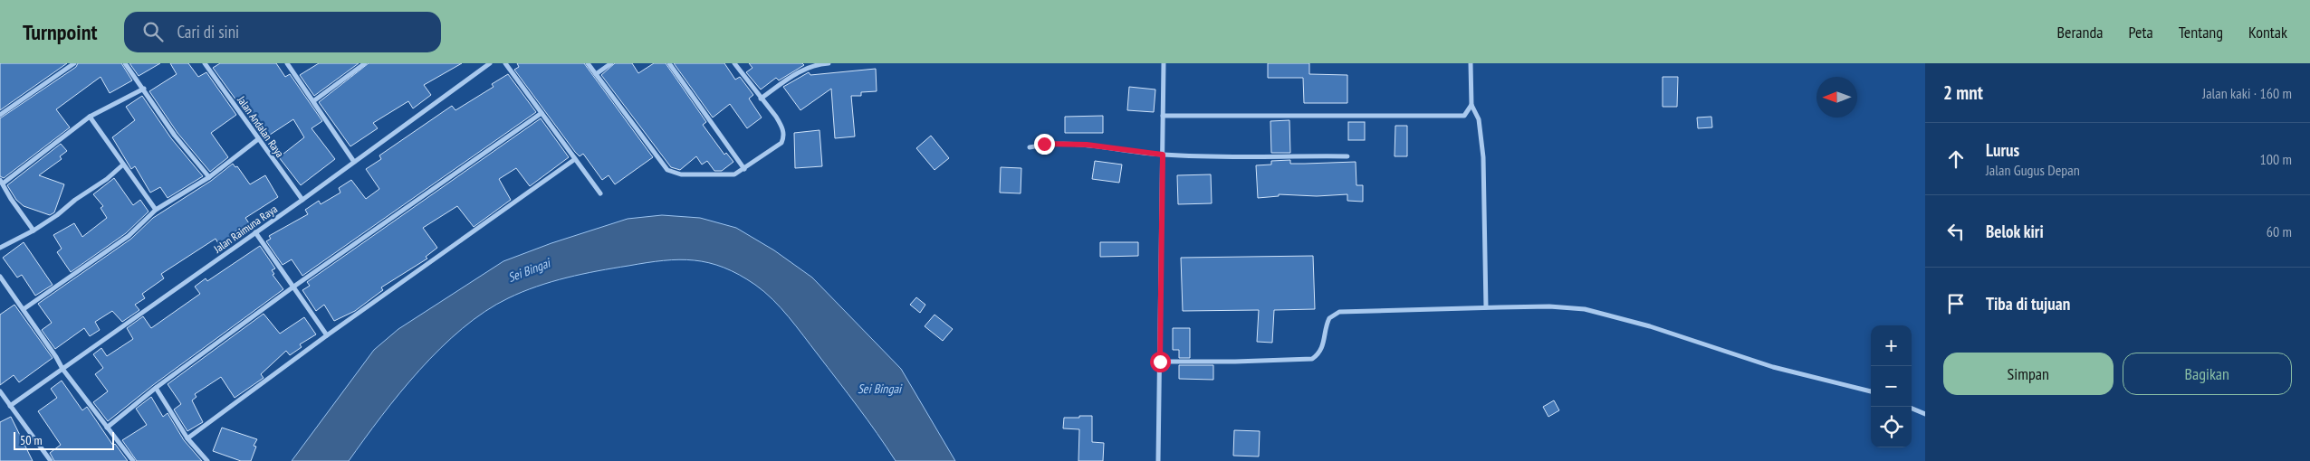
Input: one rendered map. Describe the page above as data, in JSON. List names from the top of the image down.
{
  "streets": {
    "street": ["Jalan Andalan Raya", "Jalan Raimuna Raya"]
  },
  "crossings": [
    ["Jalan Andalan Raya", "Jalan Raimuna Raya"]
  ],
  "water": ["Sei Bingai"],
  "scale_bar": "50 m",
  "north": "left",
  "page": {
    "header": "Turnpoint",
    "search": "Cari di sini",
    "nav": [
      "Beranda",
      "Peta",
      "Tentang",
      "Kontak"
    ],
    "heading": ["2 mnt", "Jalan kaki · 160 m"],
    "list": [
      ["Lurus", "Jalan Gugus Depan", "100 m"],
      ["Belok kiri", "60 m"],
      "Tiba di tujuan"
    ],
    "map_buttons": ["+", "−"],
    "buttons": ["Simpan", "Bagikan"],
    "scale": "50 m"
  }
}
